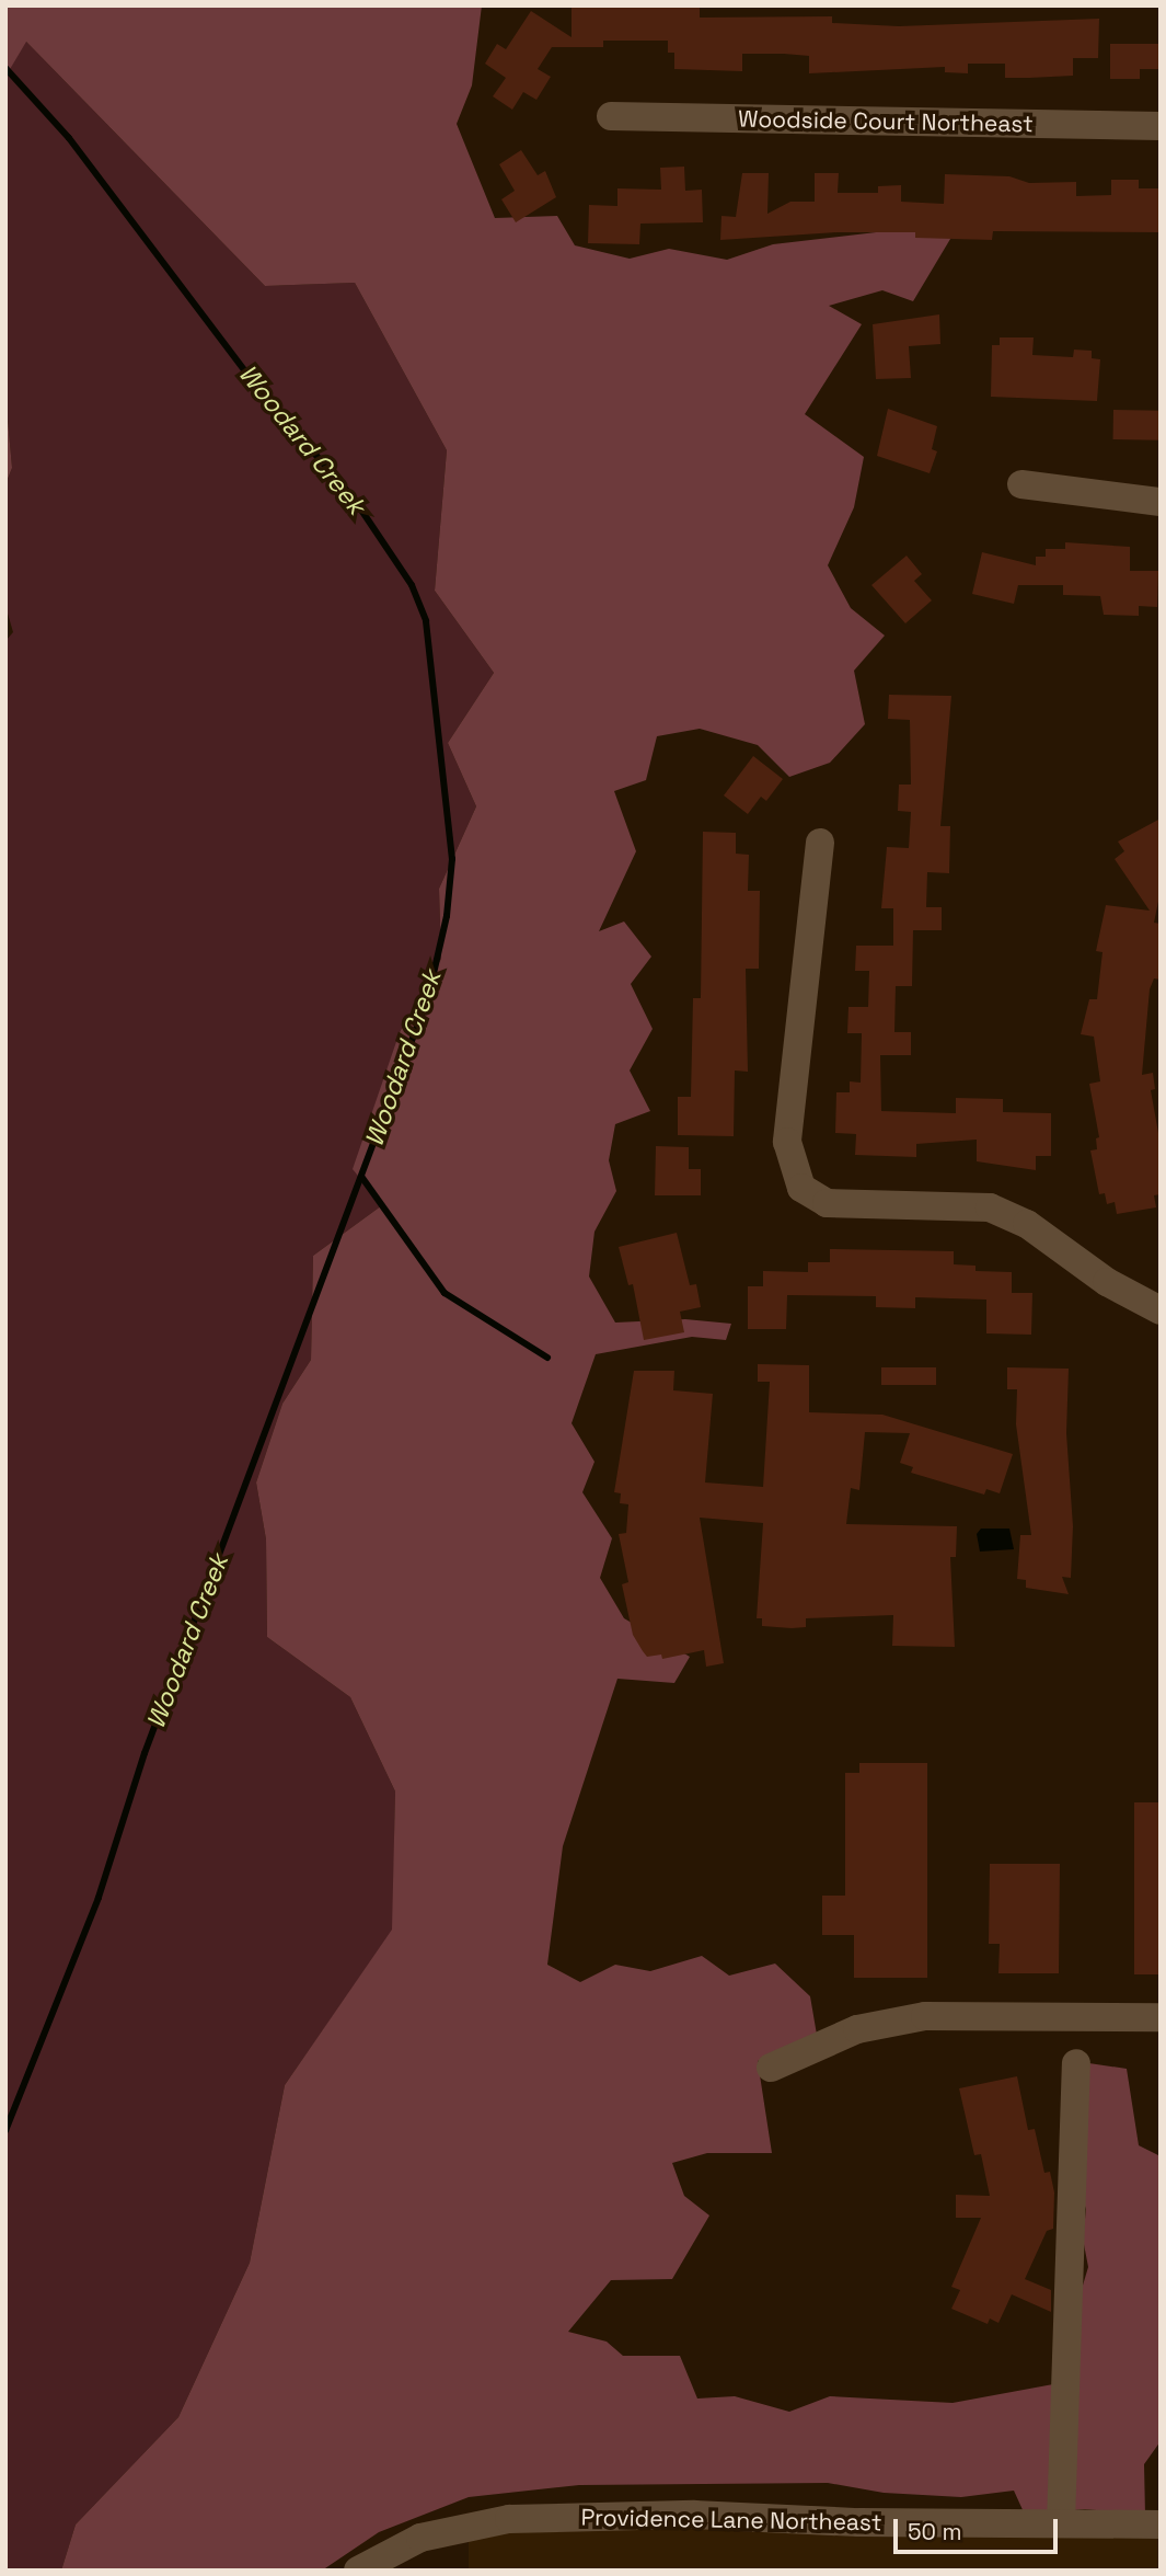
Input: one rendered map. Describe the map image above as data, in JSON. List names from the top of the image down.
{
  "streets": {
    "street": ["Woodside Court Northeast", "Providence Lane Northeast"]
  },
  "water": ["Woodard Creek"],
  "scale_bar": "50 m"
}
